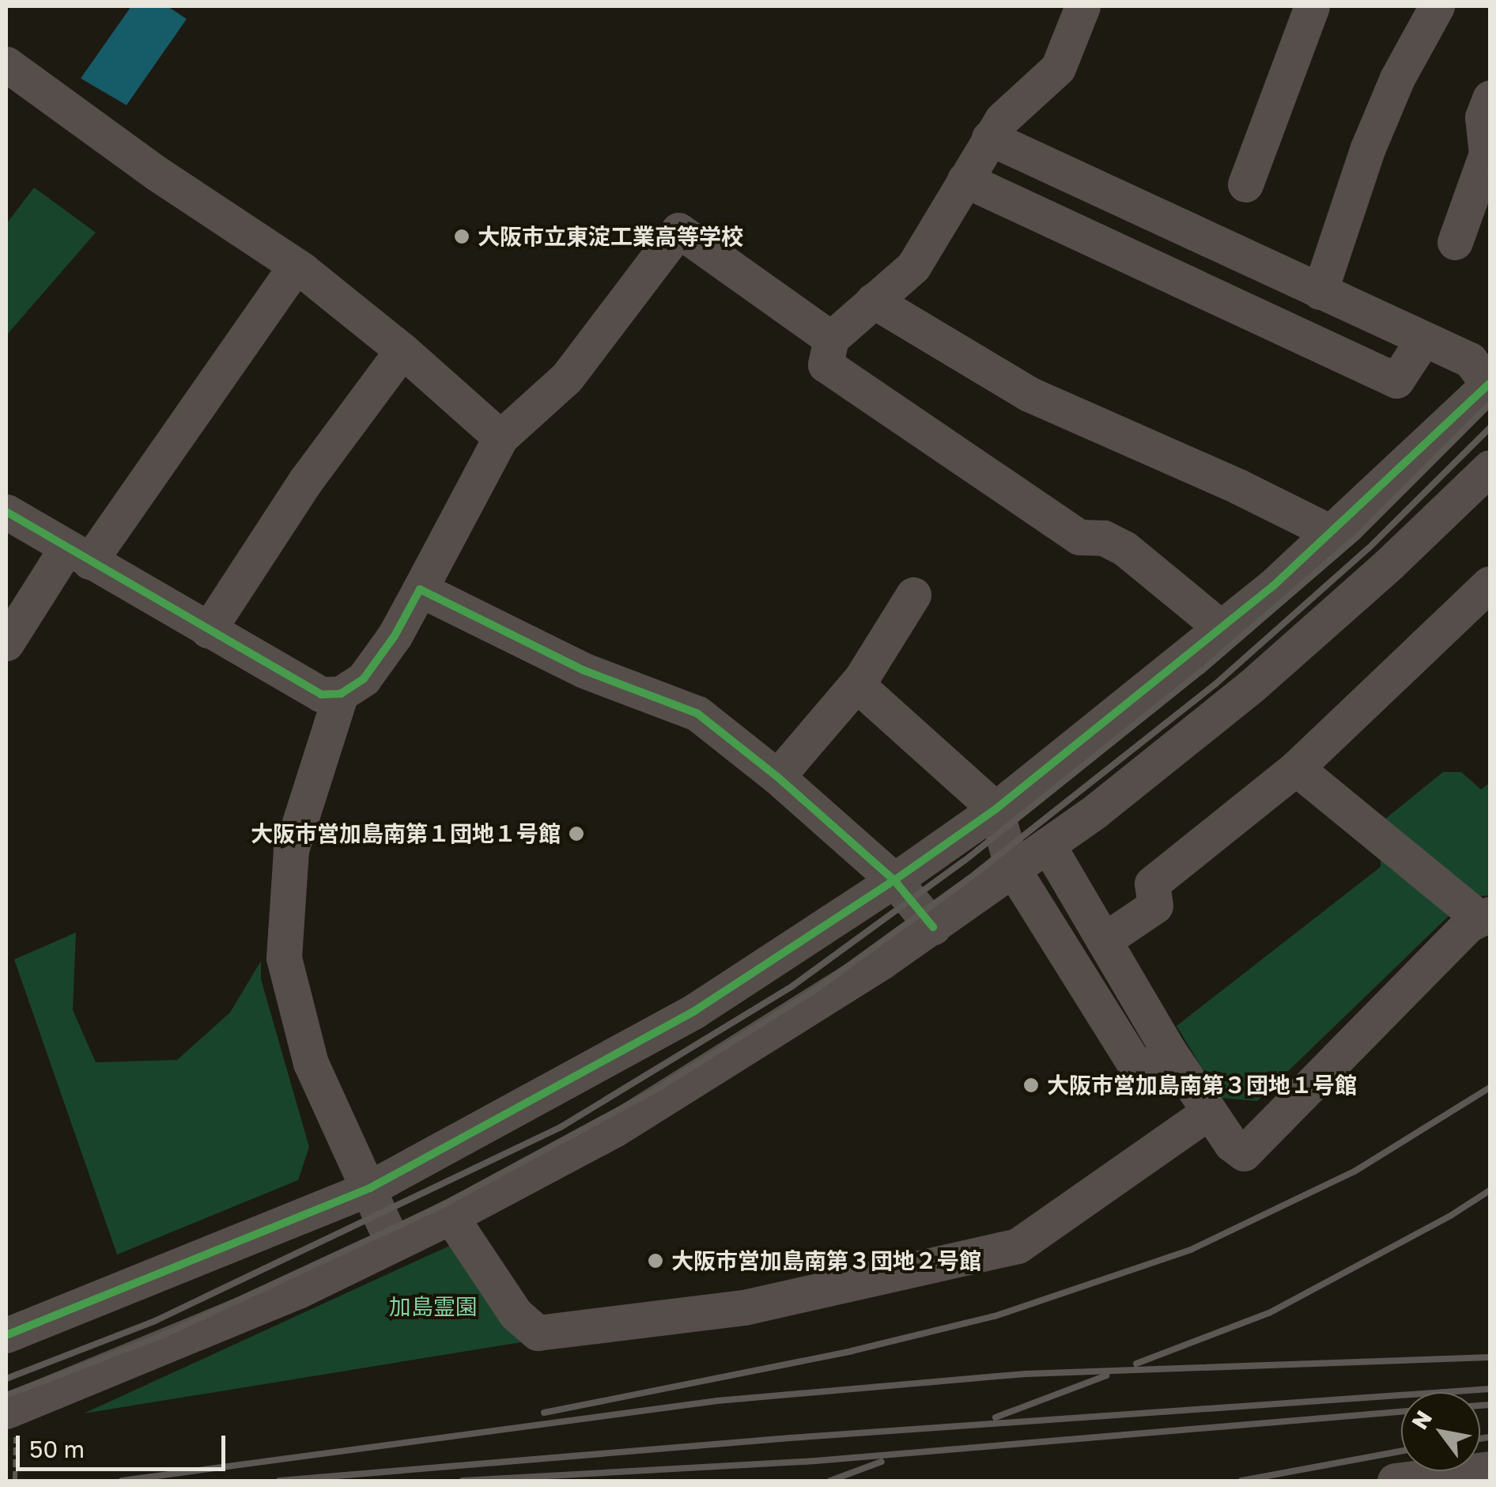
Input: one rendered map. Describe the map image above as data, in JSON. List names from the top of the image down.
{
  "parks": ["加島霊園"],
  "places": [
    "大阪市立東淀工業高等学校",
    "大阪市営加島南第１団地１号館",
    "大阪市営加島南第３団地１号館",
    "大阪市営加島南第３団地２号館"
  ],
  "scale_bar": "50 m",
  "north": "top left"
}
